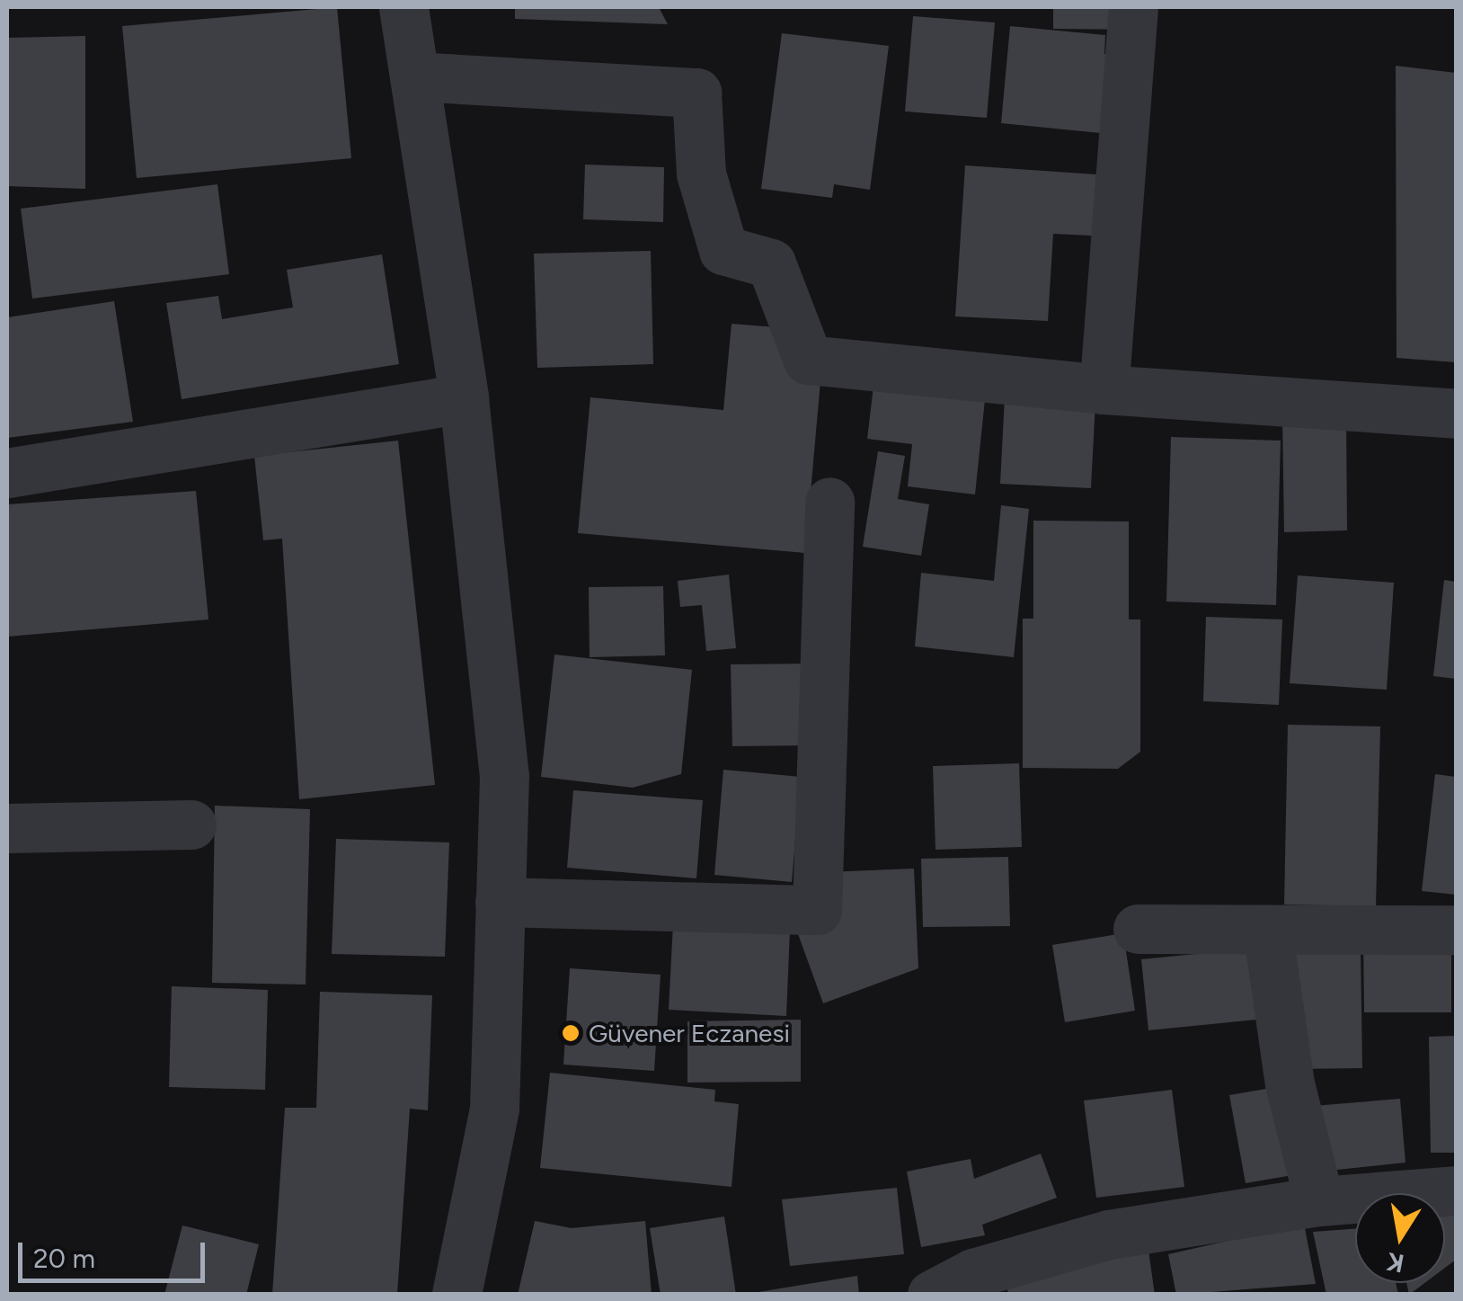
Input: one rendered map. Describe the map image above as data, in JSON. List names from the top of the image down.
{
  "places": ["Güvener Eczanesi"],
  "scale_bar": "20 m",
  "north": "bottom"
}
